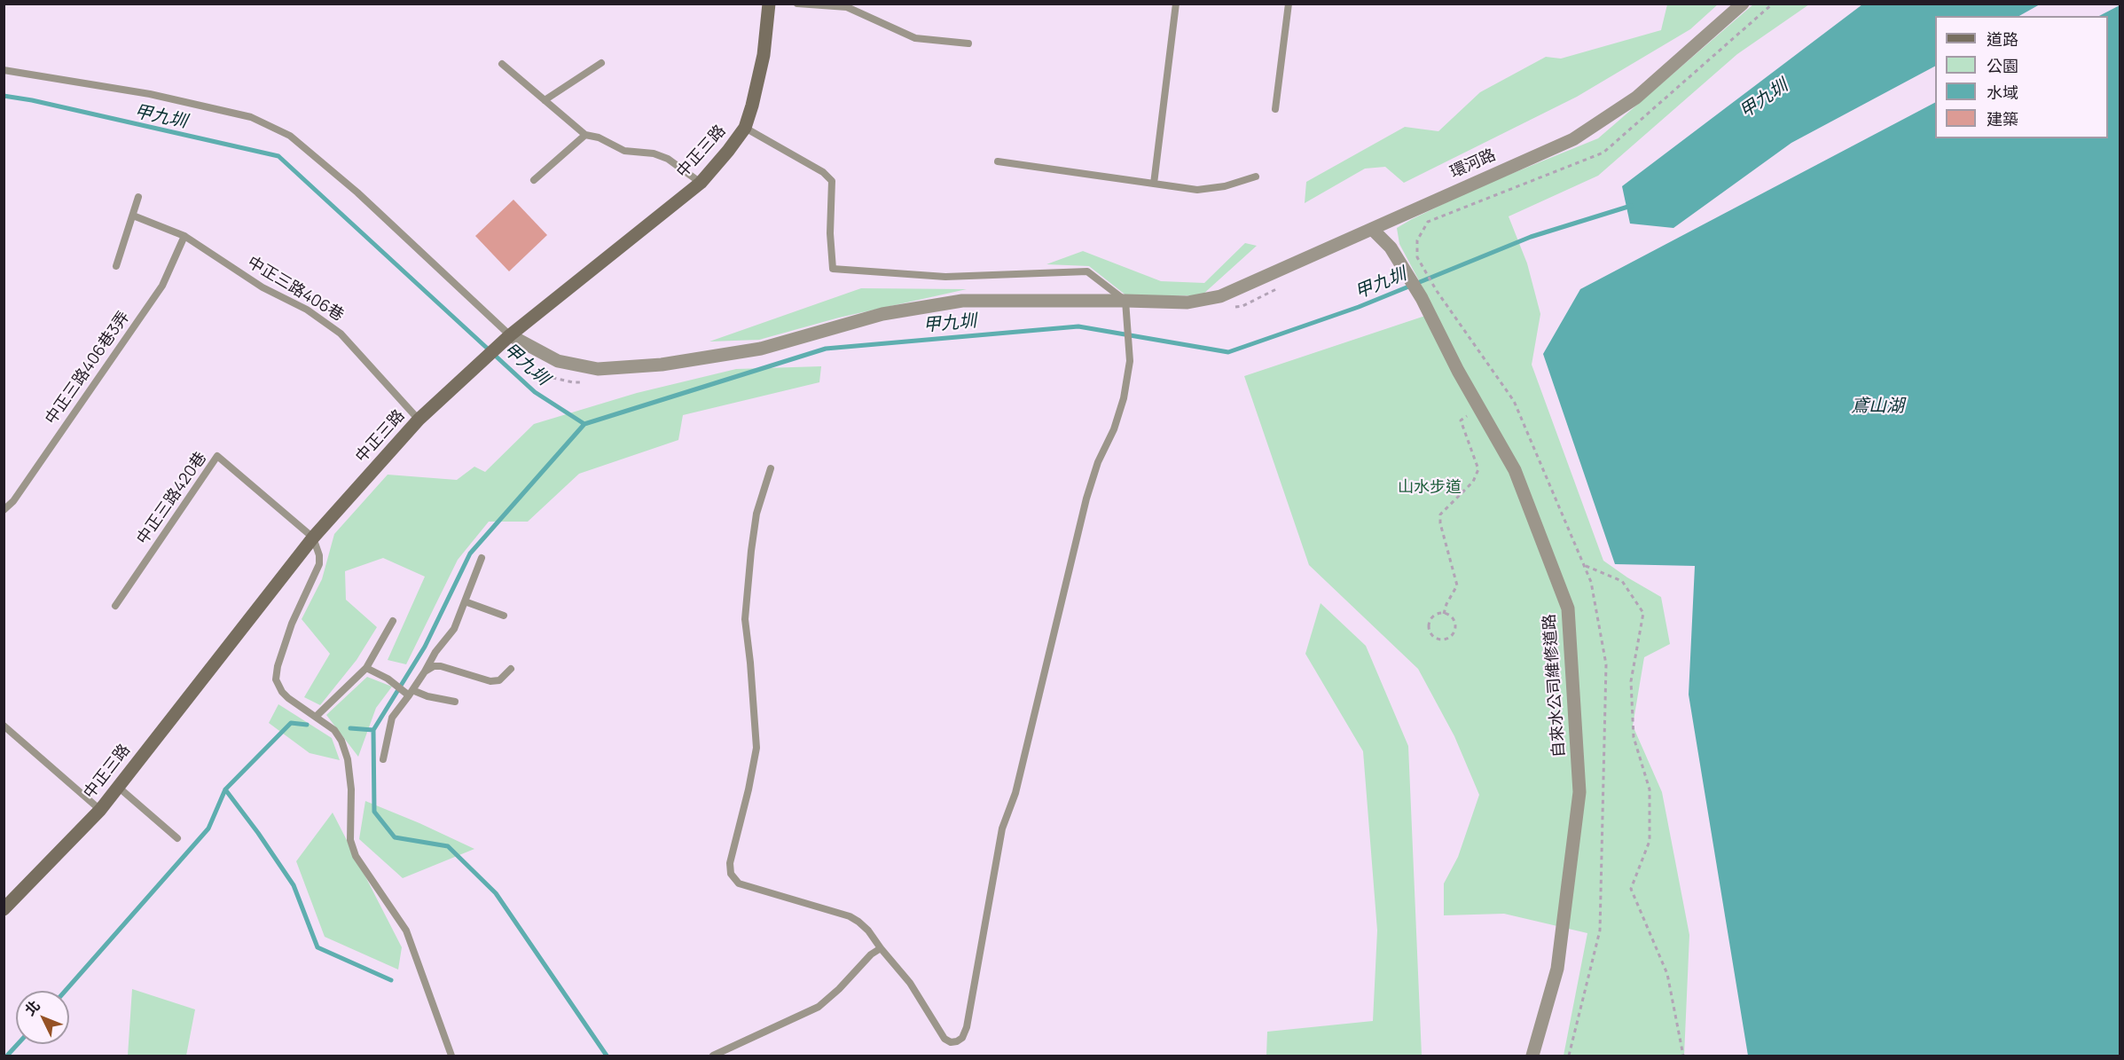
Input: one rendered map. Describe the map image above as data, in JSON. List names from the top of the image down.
{
  "streets": {
    "street": ["中正三路", "環河路", "自來水公司維修道路"],
    "lane": ["中正三路406巷", "中正三路406巷3弄", "中正三路420巷"]
  },
  "crossings": [
    ["中正三路", "環河路"],
    ["中正三路", "中正三路406巷"],
    ["中正三路", "中正三路420巷"],
    ["環河路", "自來水公司維修道路"],
    ["中正三路406巷", "中正三路406巷3弄"]
  ],
  "water": ["甲九圳", "鳶山湖"],
  "parks": ["山水步道"],
  "legend": [
    "道路",
    "公園",
    "水域",
    "建築"
  ],
  "north": "top left"
}
